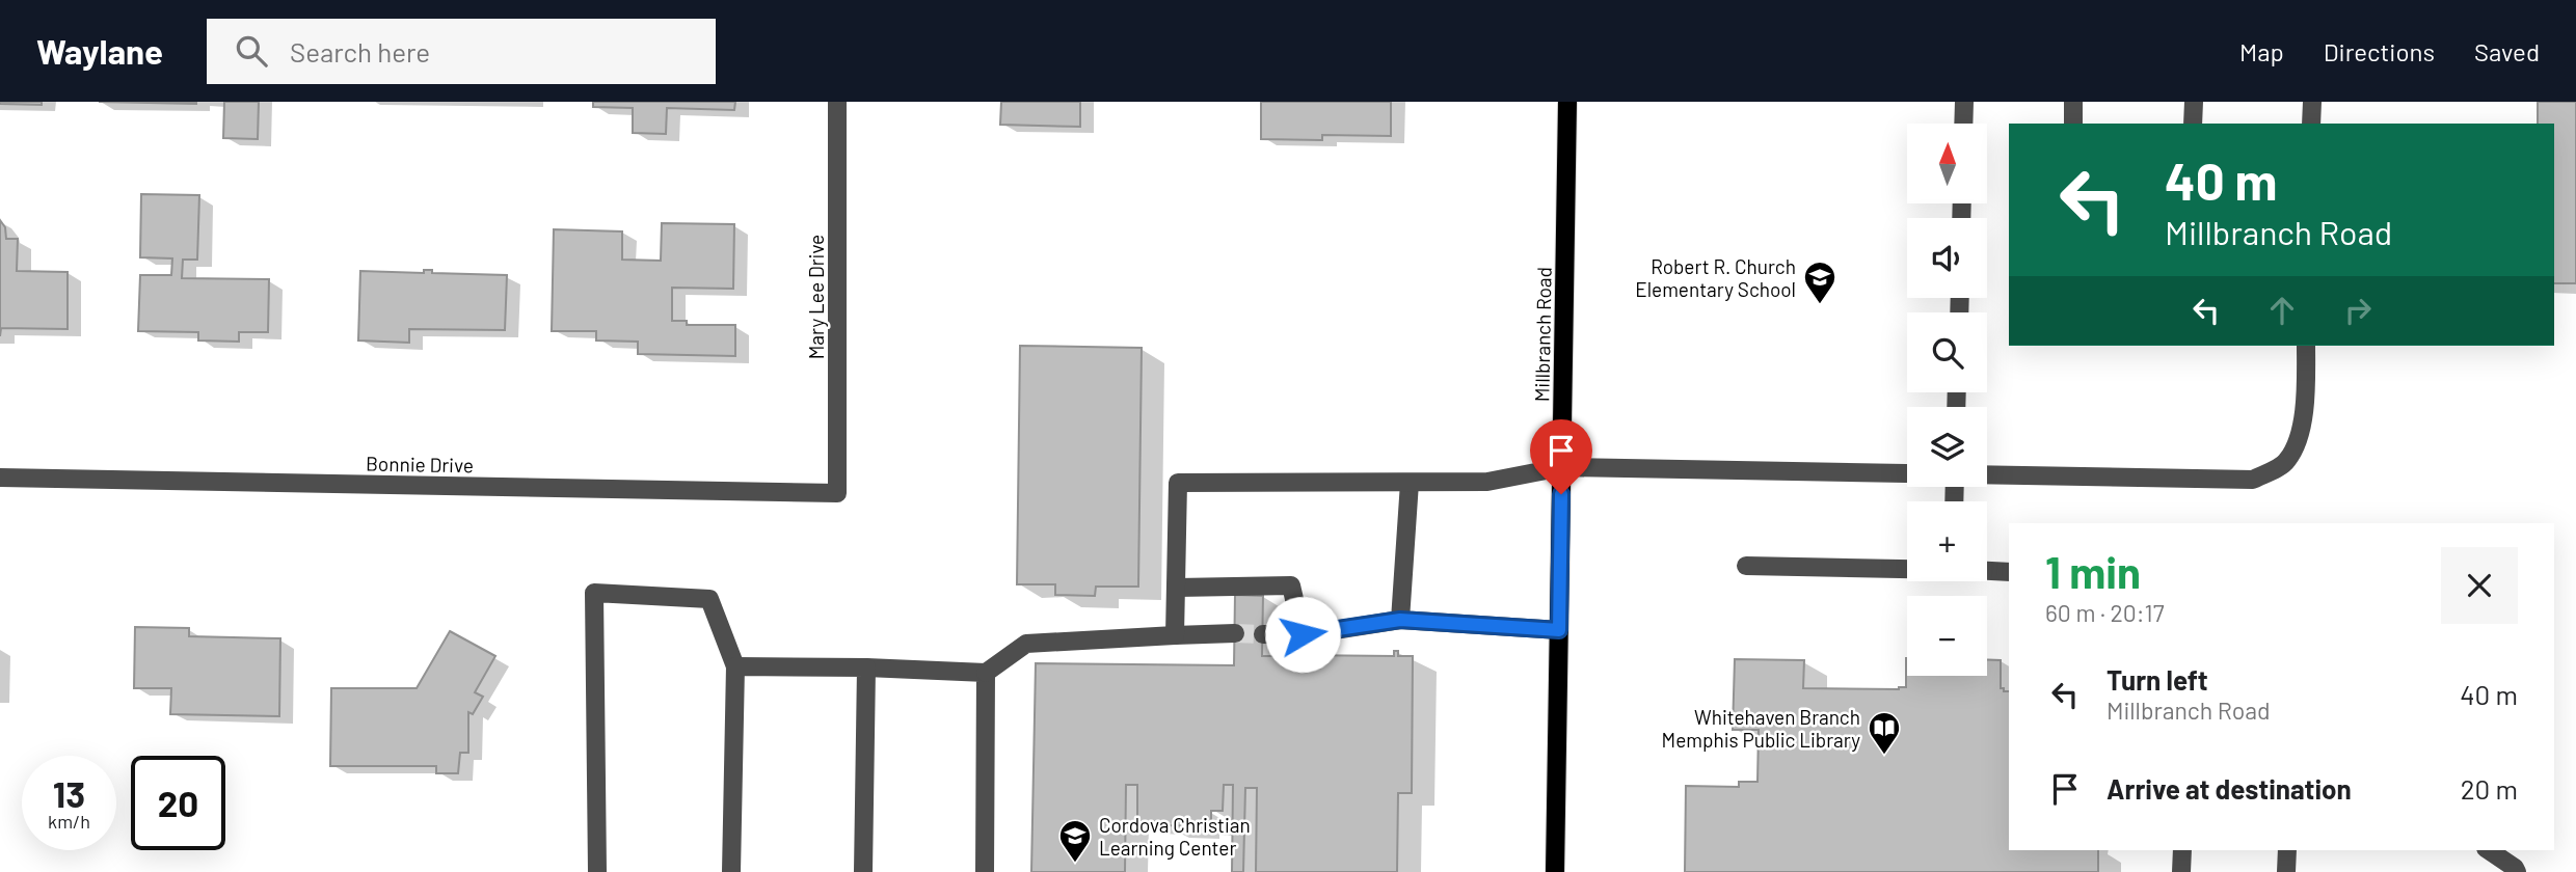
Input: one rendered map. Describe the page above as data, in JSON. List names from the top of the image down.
{
  "streets": {
    "main road": ["Millbranch Road"],
    "street": ["Mary Lee Drive", "Bonnie Drive"]
  },
  "crossings": [
    ["Mary Lee Drive", "Bonnie Drive"]
  ],
  "places": {
    "school or university": ["Robert R. Church Elementary School", "Cordova Christian Learning Center"],
    "library": ["Whitehaven Branch Memphis Public Library"]
  },
  "north": "top",
  "page": {
    "header": "Waylane",
    "search": "Search here",
    "nav": ["Map", "Directions", "Saved"],
    "map_buttons": ["+", "−"],
    "turn": ["40 m", "Millbranch Road"],
    "heading": ["1 min", "60 m · 20:17"],
    "list": [
      {
        "name": "Turn left",
        "note": "Millbranch Road",
        "value": "40 m"
      },
      {
        "name": "Arrive at destination",
        "value": "20 m"
      }
    ],
    "speed": "13 km/h",
    "limit": "20"
  }
}
